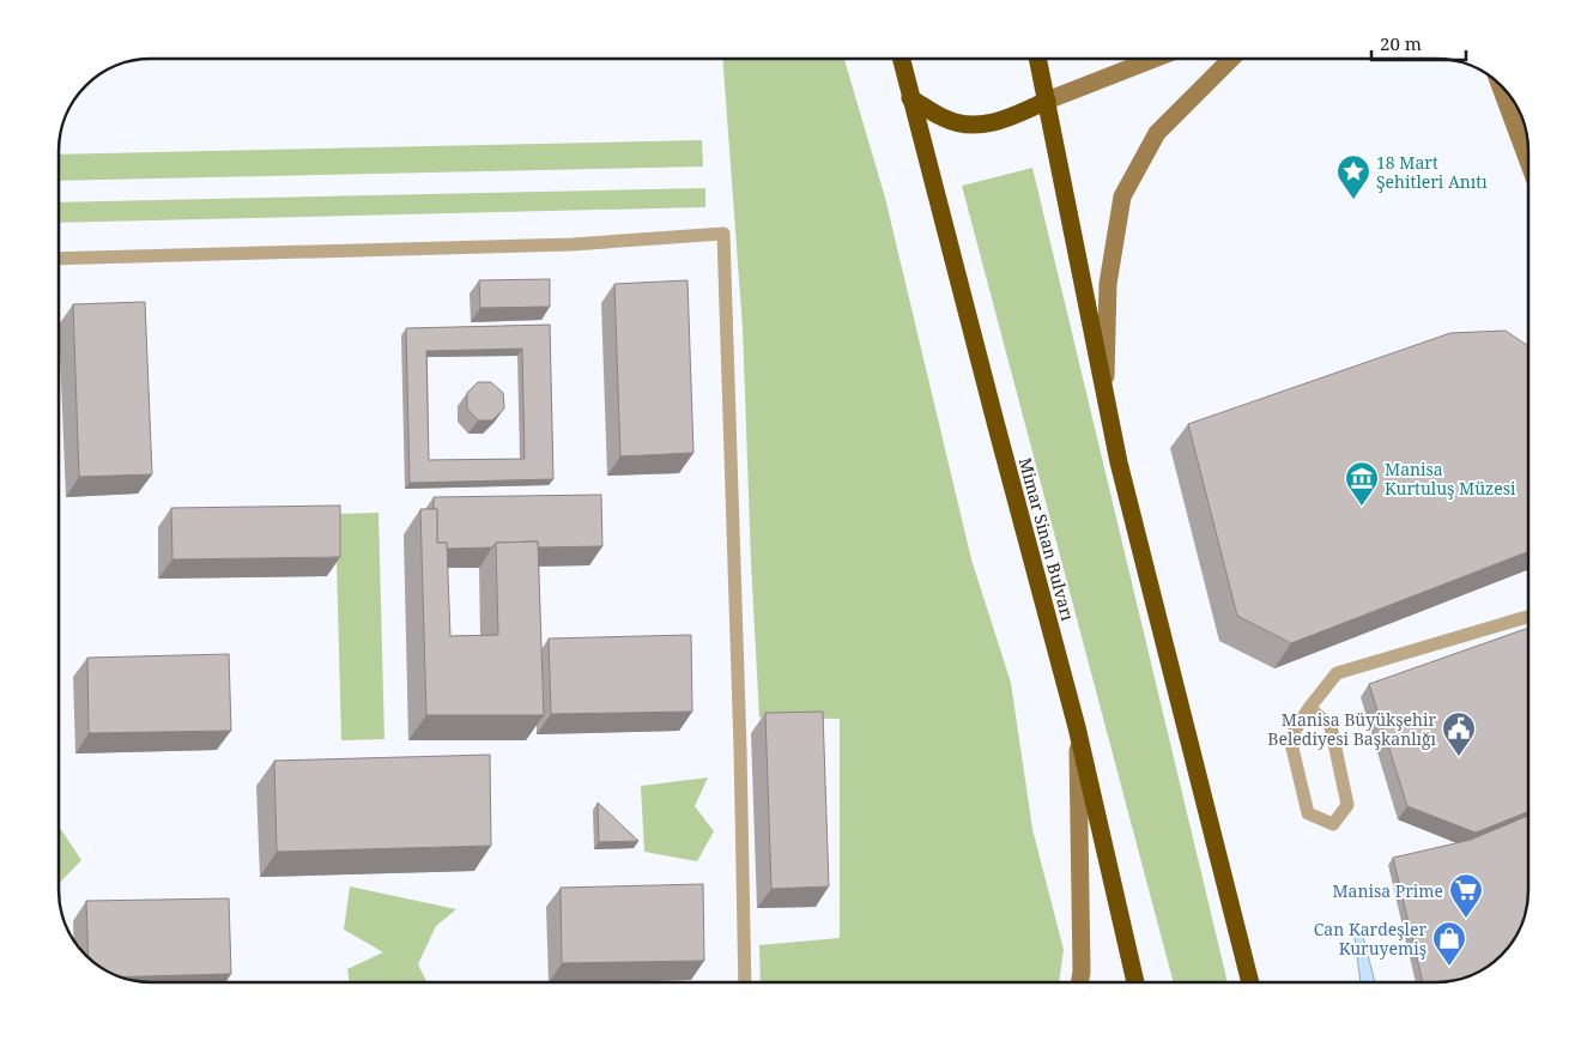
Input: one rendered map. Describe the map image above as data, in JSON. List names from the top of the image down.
{
  "streets": {
    "highway": ["Mimar Sinan Bulvarı"]
  },
  "places": {
    "place": ["18 Mart Şehitleri Anıtı"],
    "museum": ["Manisa Kurtuluş Müzesi"],
    "public building": ["Manisa Büyükşehir Belediyesi Başkanlığı"],
    "supermarket": ["Manisa Prime"],
    "shop": ["Can Kardeşler Kuruyemiş"]
  },
  "scale_bar": "20 m"
}
